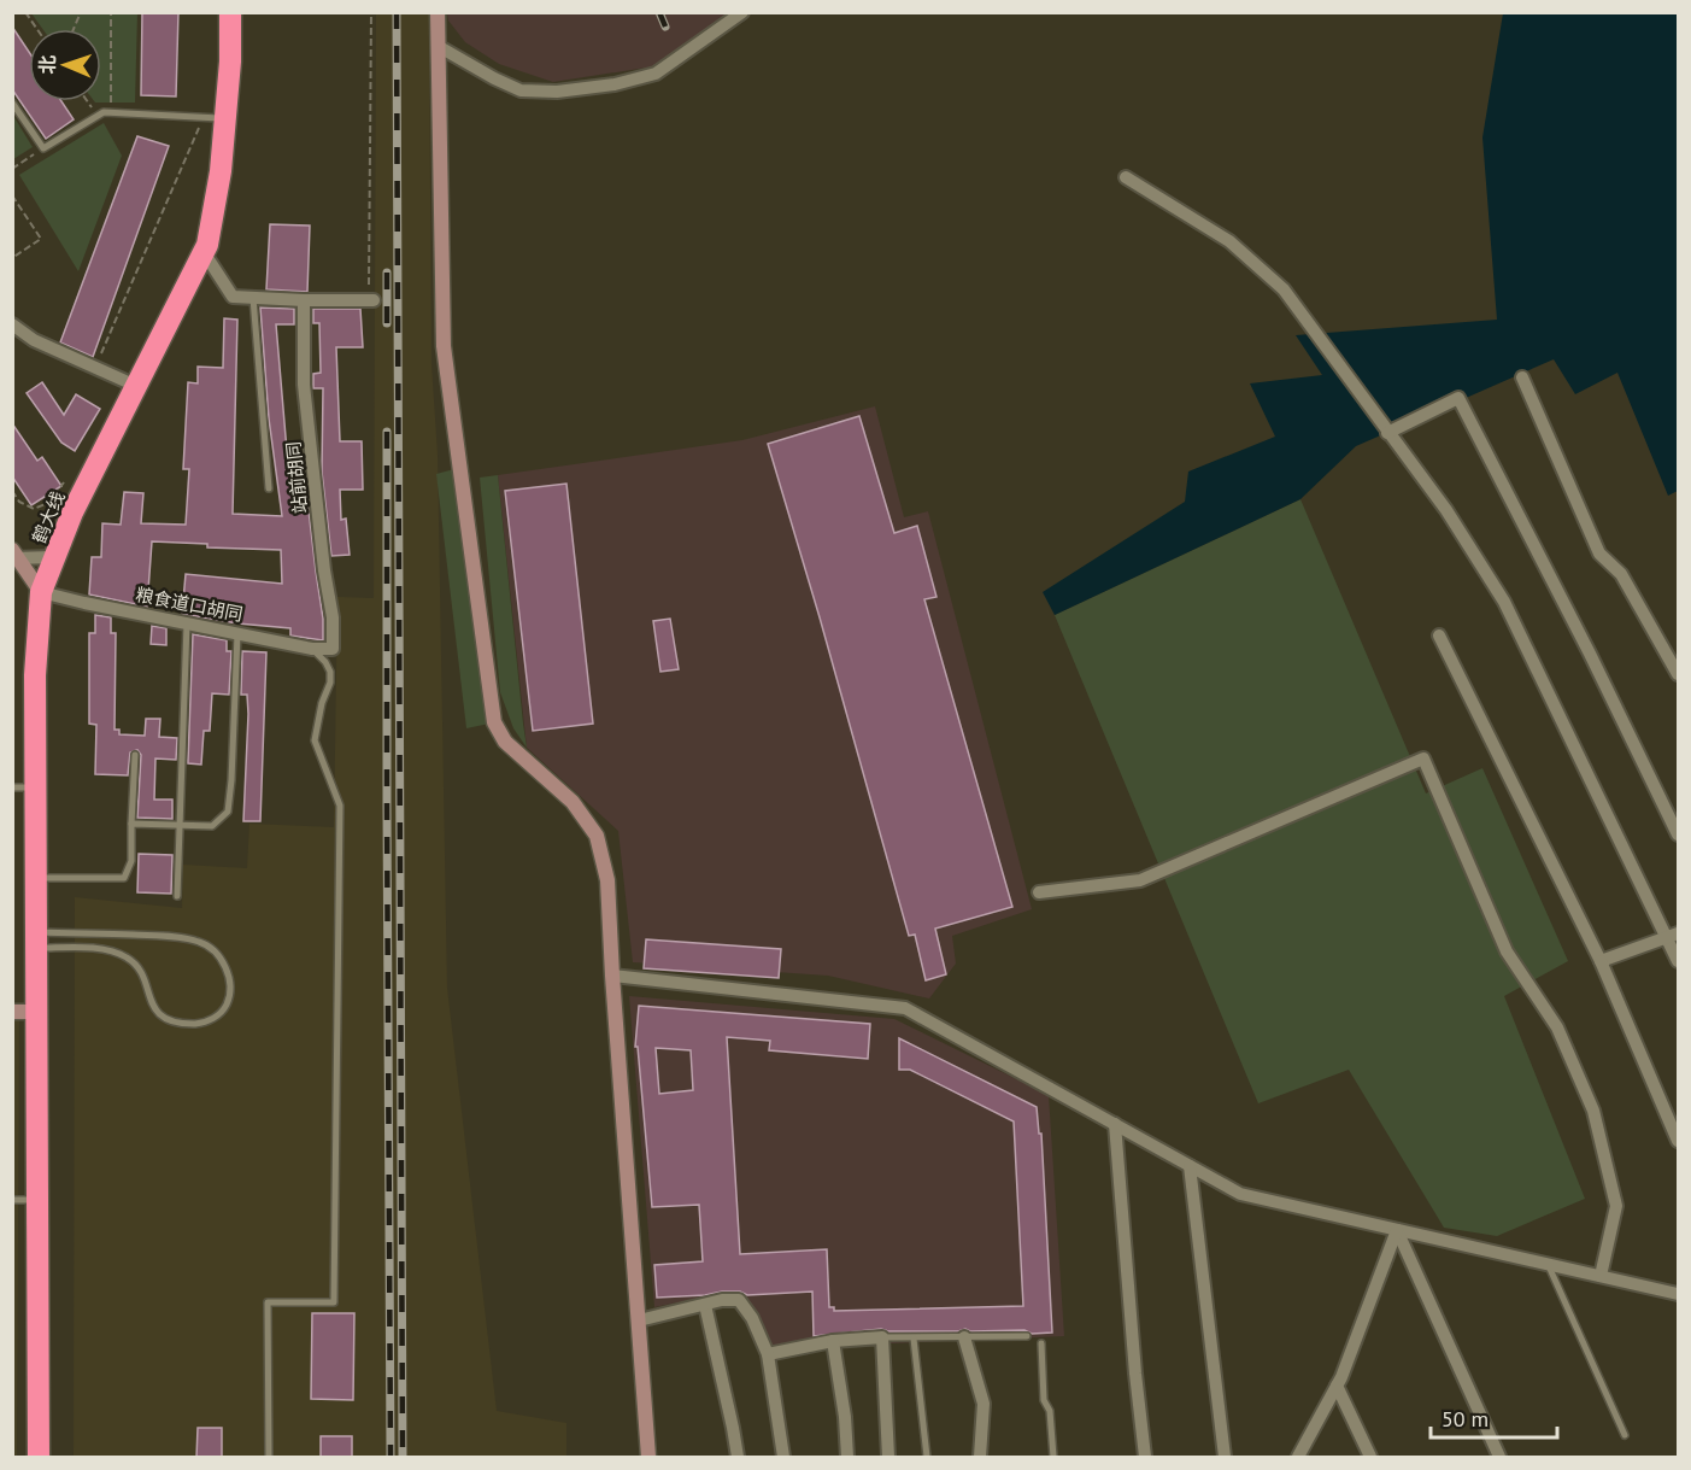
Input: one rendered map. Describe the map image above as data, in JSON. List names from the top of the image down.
{
  "streets": {
    "highway": ["鹤大线"],
    "street": ["站前胡同", "粮食道口胡同"]
  },
  "crossings": [
    ["站前胡同", "粮食道口胡同"],
    ["鹤大线", "粮食道口胡同"]
  ],
  "scale_bar": "50 m",
  "north": "left"
}
